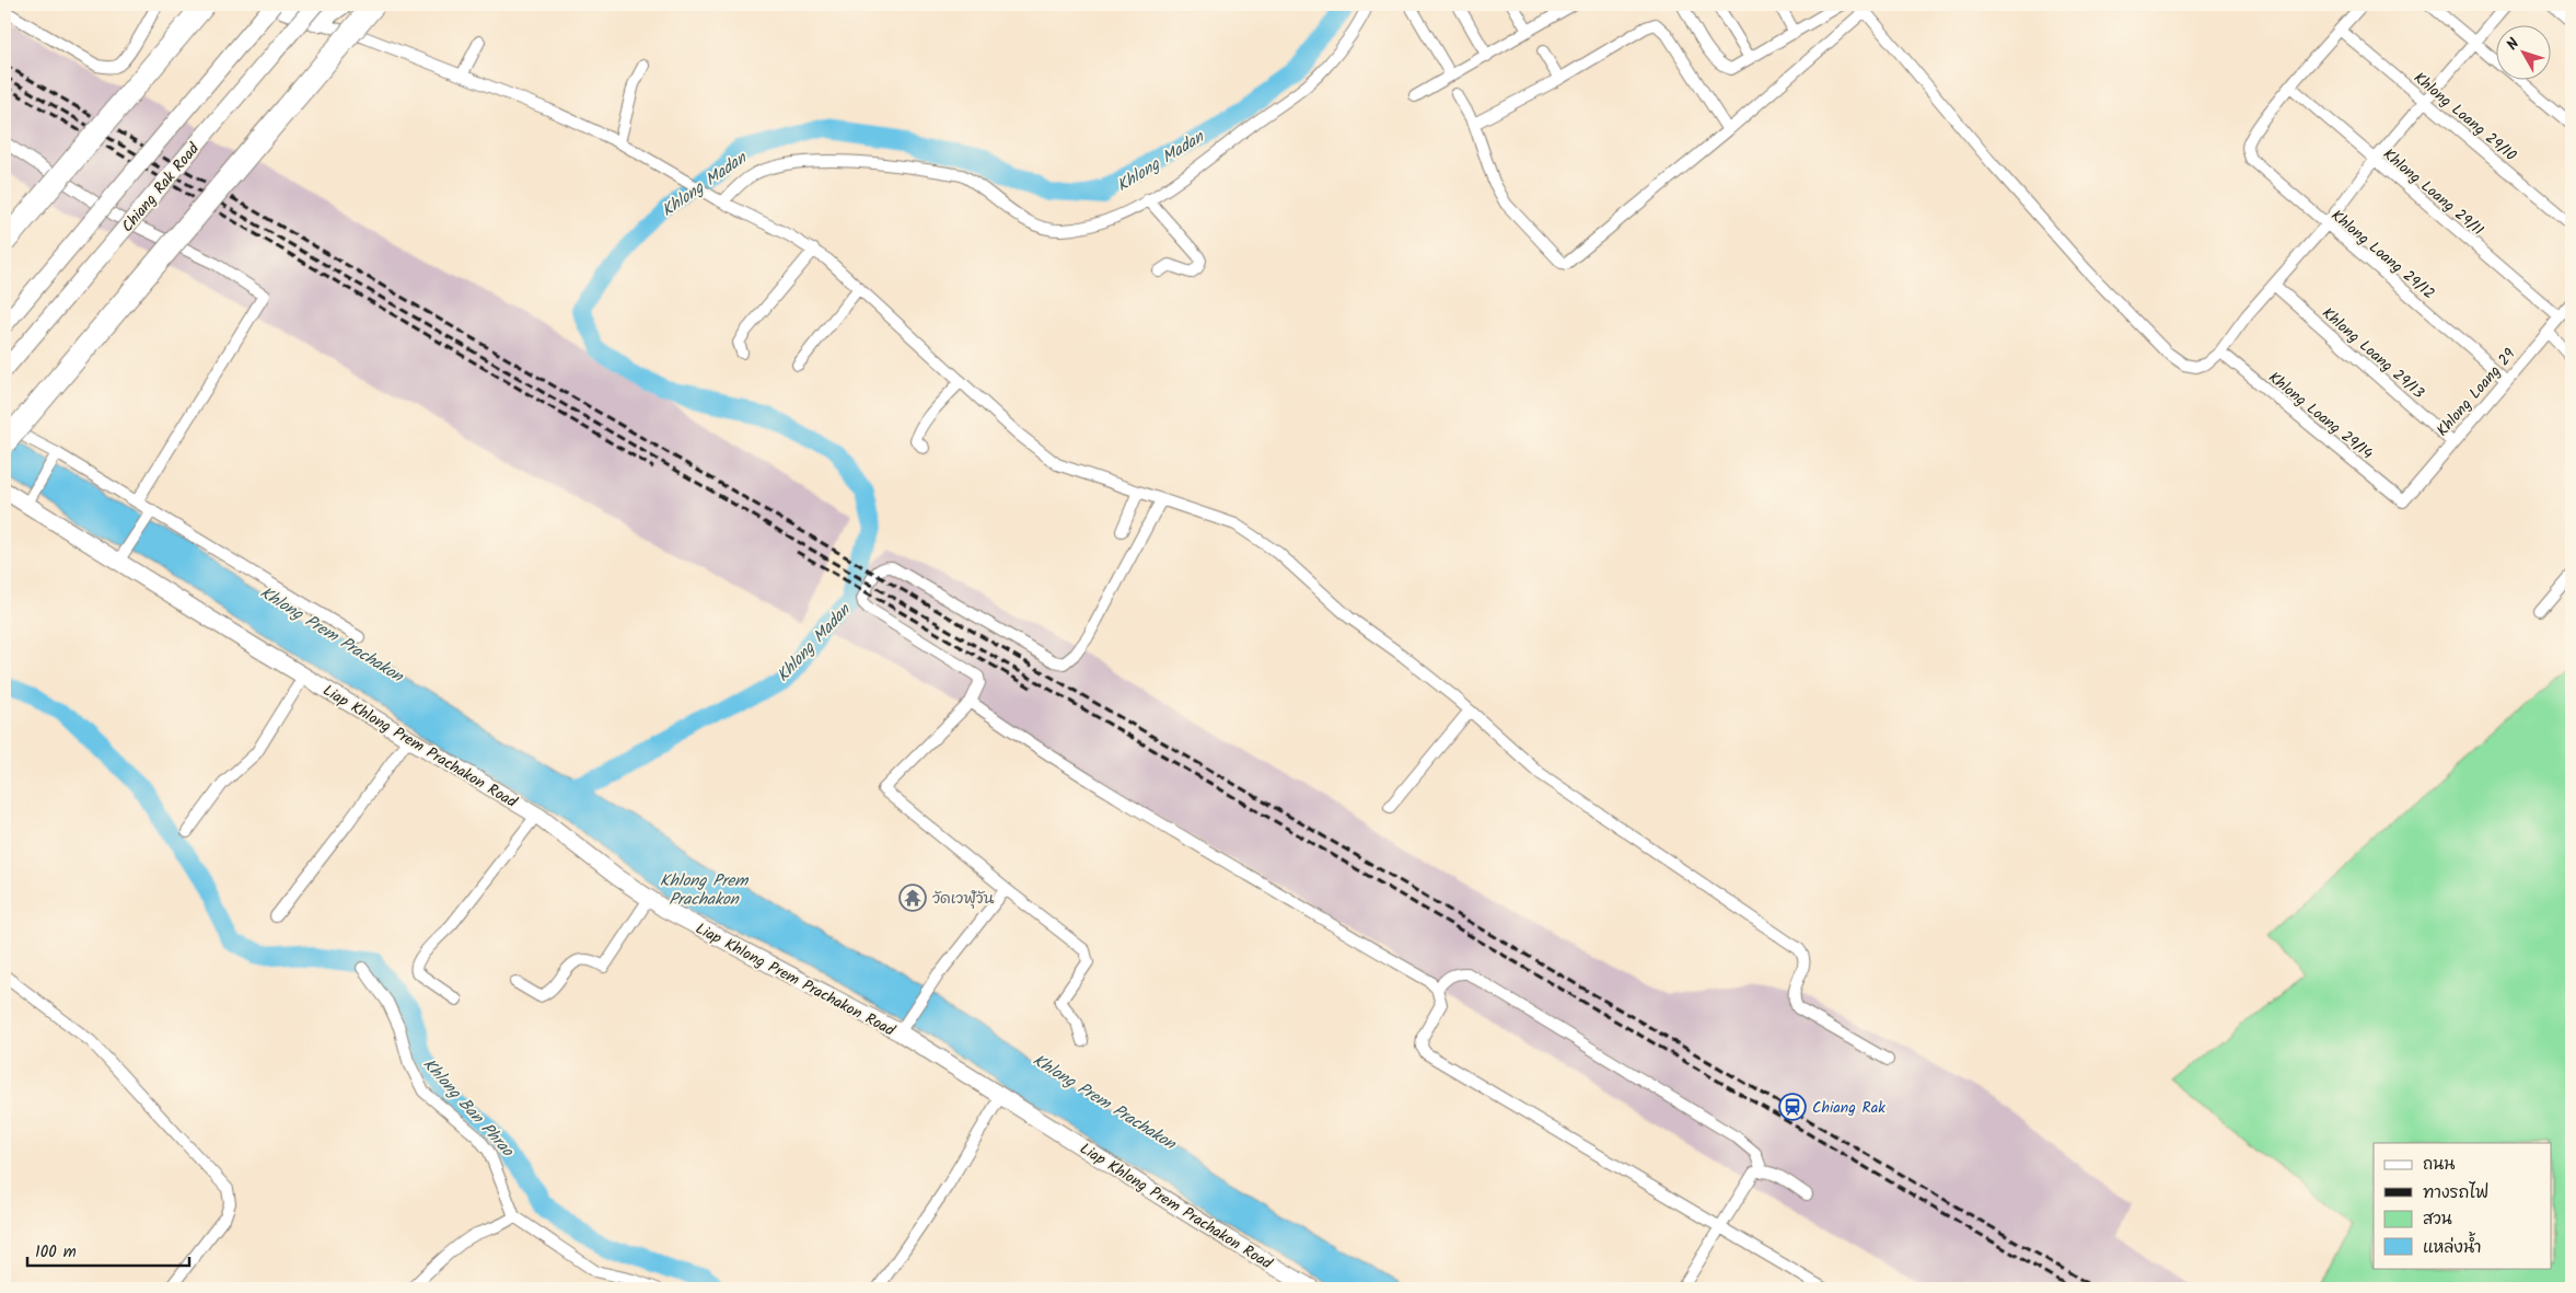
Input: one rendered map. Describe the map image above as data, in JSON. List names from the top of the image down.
{
  "streets": {
    "street": [
      "Khlong Loang 29/10",
      "Chiang Rak Road",
      "Khlong Loang 29/11",
      "Khlong Loang 29/12",
      "Khlong Loang 29/13",
      "Khlong Loang 29",
      "Khlong Loang 29/14",
      "Liap Khlong Prem Prachakon Road"
    ]
  },
  "crossings": [
    ["Khlong Loang 29/11", "Khlong Loang 29/12"],
    ["Khlong Loang 29/11", "Khlong Loang 29"],
    ["Khlong Loang 29/12", "Khlong Loang 29"],
    ["Khlong Loang 29/13", "Khlong Loang 29"],
    ["Khlong Loang 29", "Khlong Loang 29/14"]
  ],
  "water": ["Khlong Madan", "Khlong Prem Prachakon", "Khlong Ban Phrao"],
  "places": {
    "temple": ["วัดเวฬุวัน"],
    "station": ["Chiang Rak"]
  },
  "legend": [
    "ถนน",
    "ทางรถไฟ",
    "สวน",
    "แหล่งน้ำ"
  ],
  "scale_bar": "100 m",
  "north": "top left"
}
